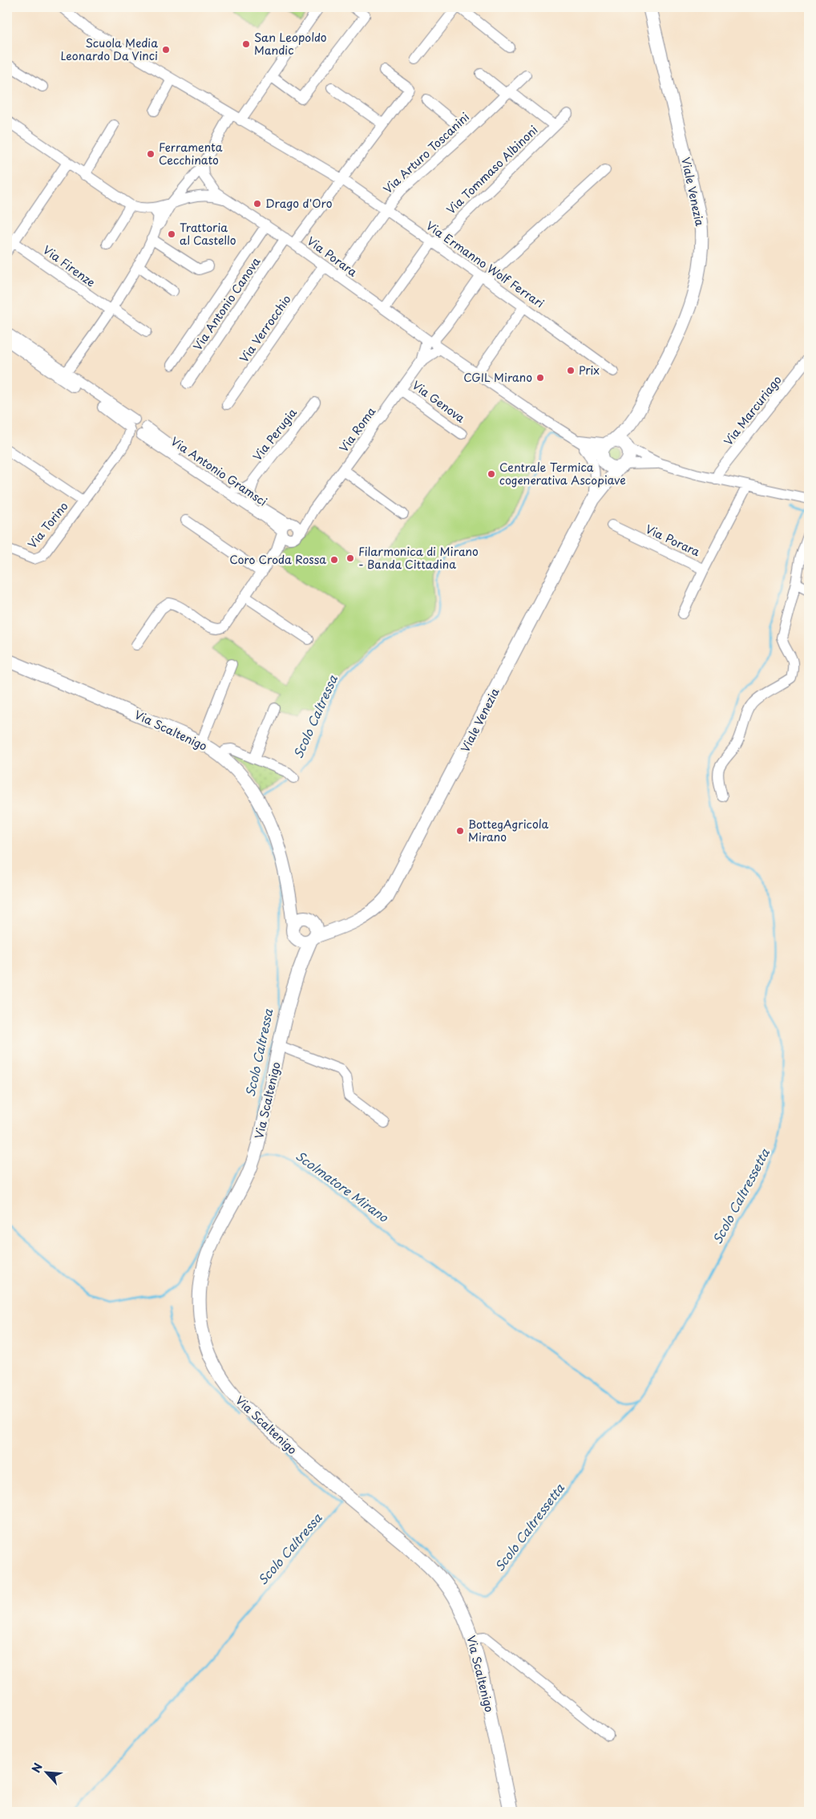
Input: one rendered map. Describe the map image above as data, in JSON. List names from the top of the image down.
{
  "streets": {
    "main road": ["Viale Venezia", "Via Scaltenigo"],
    "street": [
      "Via Arturo Toscanini",
      "Via Tommaso Albinoni",
      "Via Porara",
      "Via Ermanno Wolf Ferrari",
      "Via Firenze",
      "Via Antonio Canova",
      "Via Verrocchio",
      "Via Genova",
      "Via Marcuriago",
      "Via Roma",
      "Via Perugia",
      "Via Antonio Gramsci",
      "Via Torino"
    ]
  },
  "crossings": [
    ["Via Arturo Toscanini", "Via Porara"],
    ["Via Arturo Toscanini", "Via Ermanno Wolf Ferrari"],
    ["Via Tommaso Albinoni", "Via Porara"],
    ["Via Tommaso Albinoni", "Via Ermanno Wolf Ferrari"],
    ["Viale Venezia", "Via Scaltenigo"],
    ["Via Porara", "Via Antonio Canova"],
    ["Via Porara", "Via Verrocchio"],
    ["Via Porara", "Via Roma"],
    ["Via Genova", "Via Roma"],
    ["Via Roma", "Via Antonio Gramsci"],
    ["Via Perugia", "Via Antonio Gramsci"],
    ["Via Antonio Gramsci", "Via Torino"]
  ],
  "water": ["Scolo Caltressa", "Scolmatore Mirano", "Scolo Caltressetta"],
  "places": [
    "San Leopoldo Mandic",
    "Scuola Media Leonardo Da Vinci",
    "Ferramenta Cecchinato",
    "Drago d'Oro",
    "Trattoria al Castello",
    "Prix",
    "CGIL Mirano",
    "Centrale Termica cogenerativa Ascopiave",
    "Filarmonica di Mirano - Banda Cittadina",
    "Coro Croda Rossa",
    "BottegAgricola Mirano"
  ],
  "north": "top left"
}
